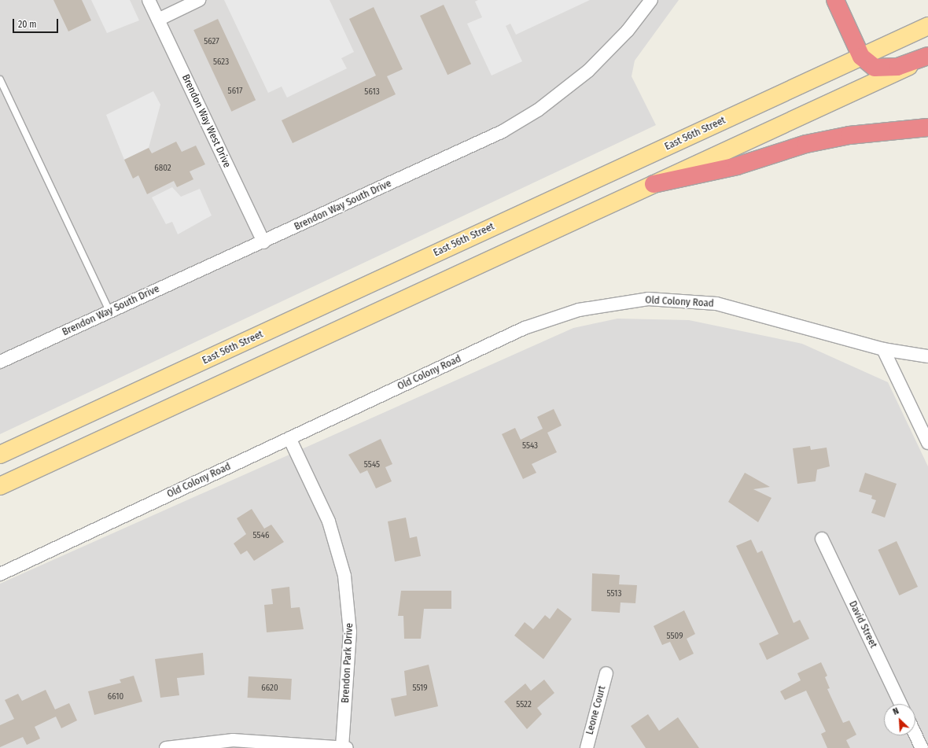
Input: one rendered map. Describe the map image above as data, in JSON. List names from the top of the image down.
{
  "streets": {
    "main road": ["East 56th Street"],
    "street": [
      "Brendon Way West Drive",
      "Brendon Way South Drive",
      "Old Colony Road",
      "David Street",
      "Brendon Park Drive",
      "Leone Court"
    ]
  },
  "crossings": [
    ["Brendon Way West Drive", "Brendon Way South Drive"],
    ["Old Colony Road", "Brendon Park Drive"]
  ],
  "house_numbers": [
    "5627",
    "5623",
    "5617",
    "5613",
    "6802",
    "5543",
    "5545",
    "5546",
    "5513",
    "5509",
    "6620",
    "5519",
    "6610",
    "5522"
  ],
  "scale_bar": "20 m",
  "north": "top left"
}
